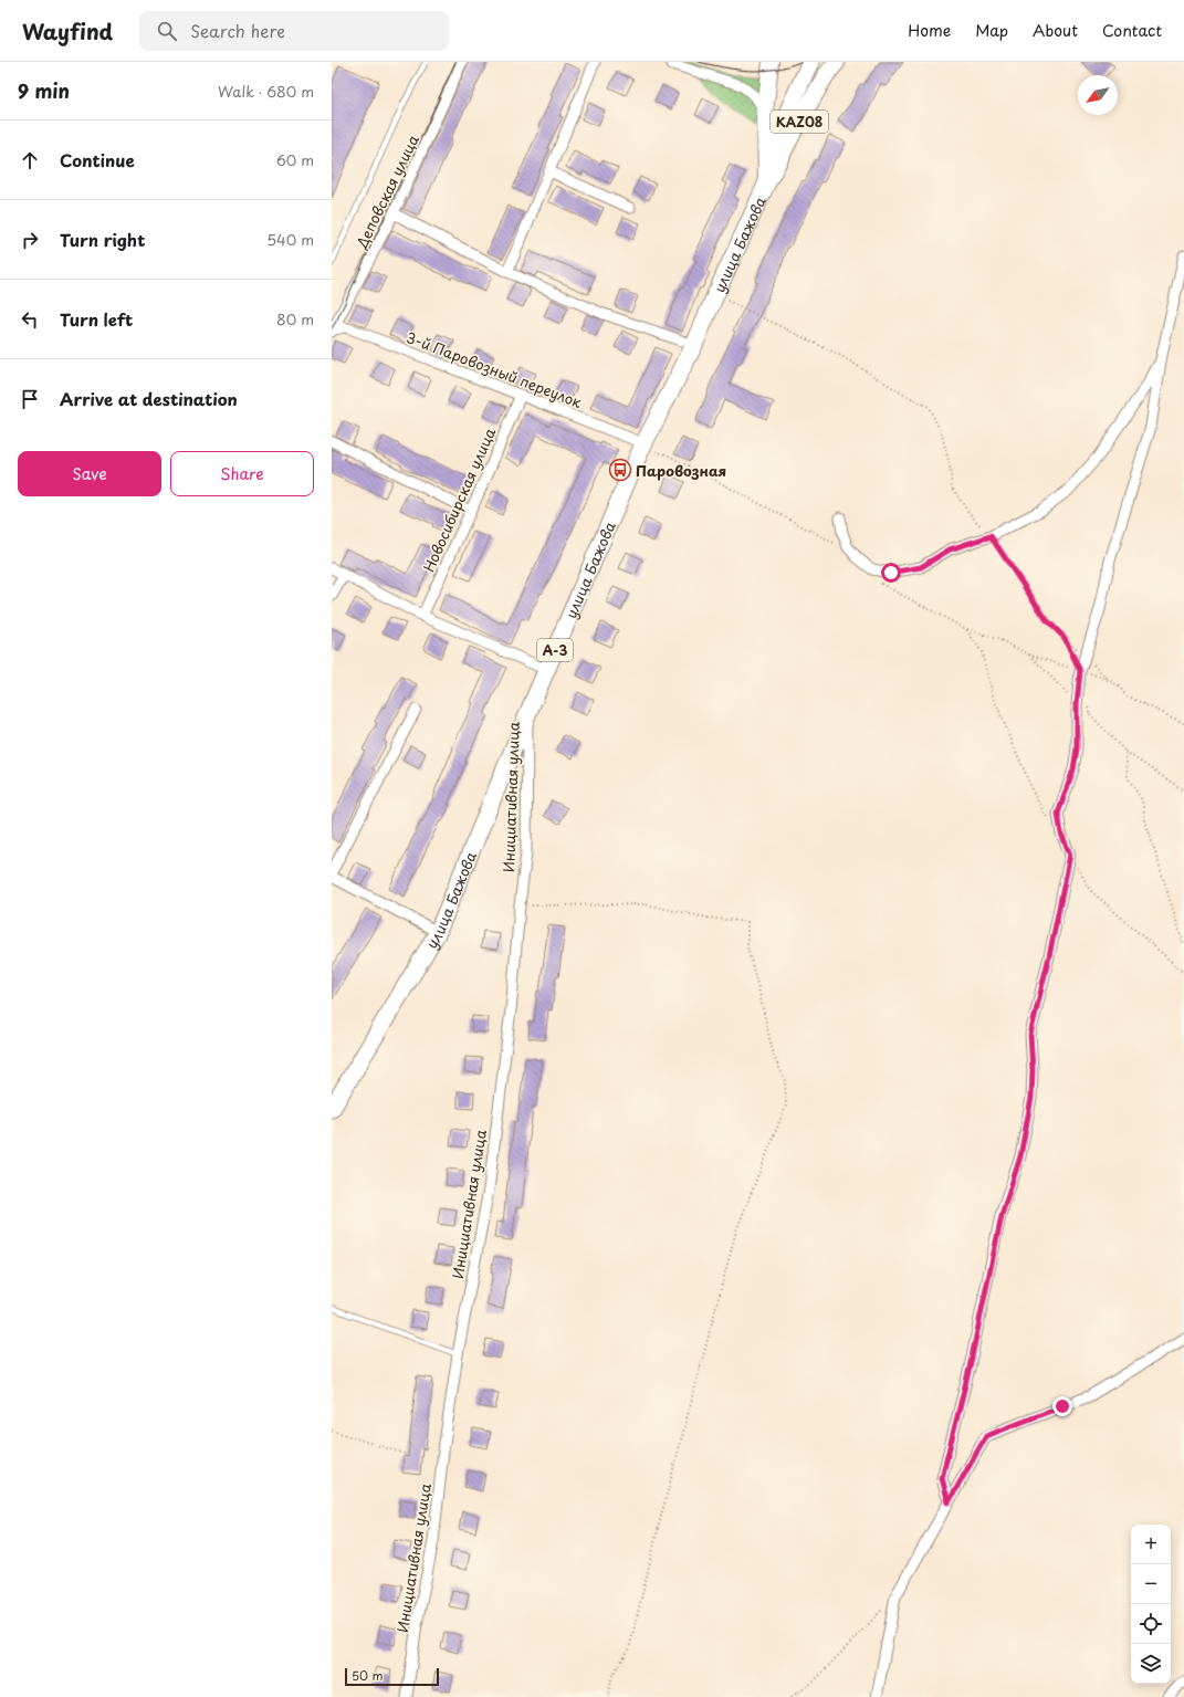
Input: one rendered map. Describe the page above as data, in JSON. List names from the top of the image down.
{
  "streets": {
    "highway": ["KAZ08", "улица Бажова", "A-3"],
    "street": [
      "Деповская улица",
      "3-й Паровозный переулок",
      "Новосибирская улица",
      "Инициативная улица"
    ]
  },
  "crossings": [
    ["KAZ08", "улица Бажова"],
    ["Деповская улица", "3-й Паровозный переулок"],
    ["улица Бажова", "3-й Паровозный переулок"],
    ["улица Бажова", "Инициативная улица"],
    ["3-й Паровозный переулок", "Новосибирская улица"]
  ],
  "places": {
    "bus stop": ["Паровозная"]
  },
  "scale_bar": "50 m",
  "north": "bottom left",
  "page": {
    "header": "Wayfind",
    "search": "Search here",
    "nav": [
      "Home",
      "Map",
      "About",
      "Contact"
    ],
    "heading": ["9 min", "Walk · 680 m"],
    "list": [
      ["Continue", "60 m"],
      ["Turn right", "540 m"],
      ["Turn left", "80 m"],
      "Arrive at destination"
    ],
    "buttons": ["Save", "Share"],
    "map_buttons": ["+", "−"],
    "scale": "50 m"
  }
}
